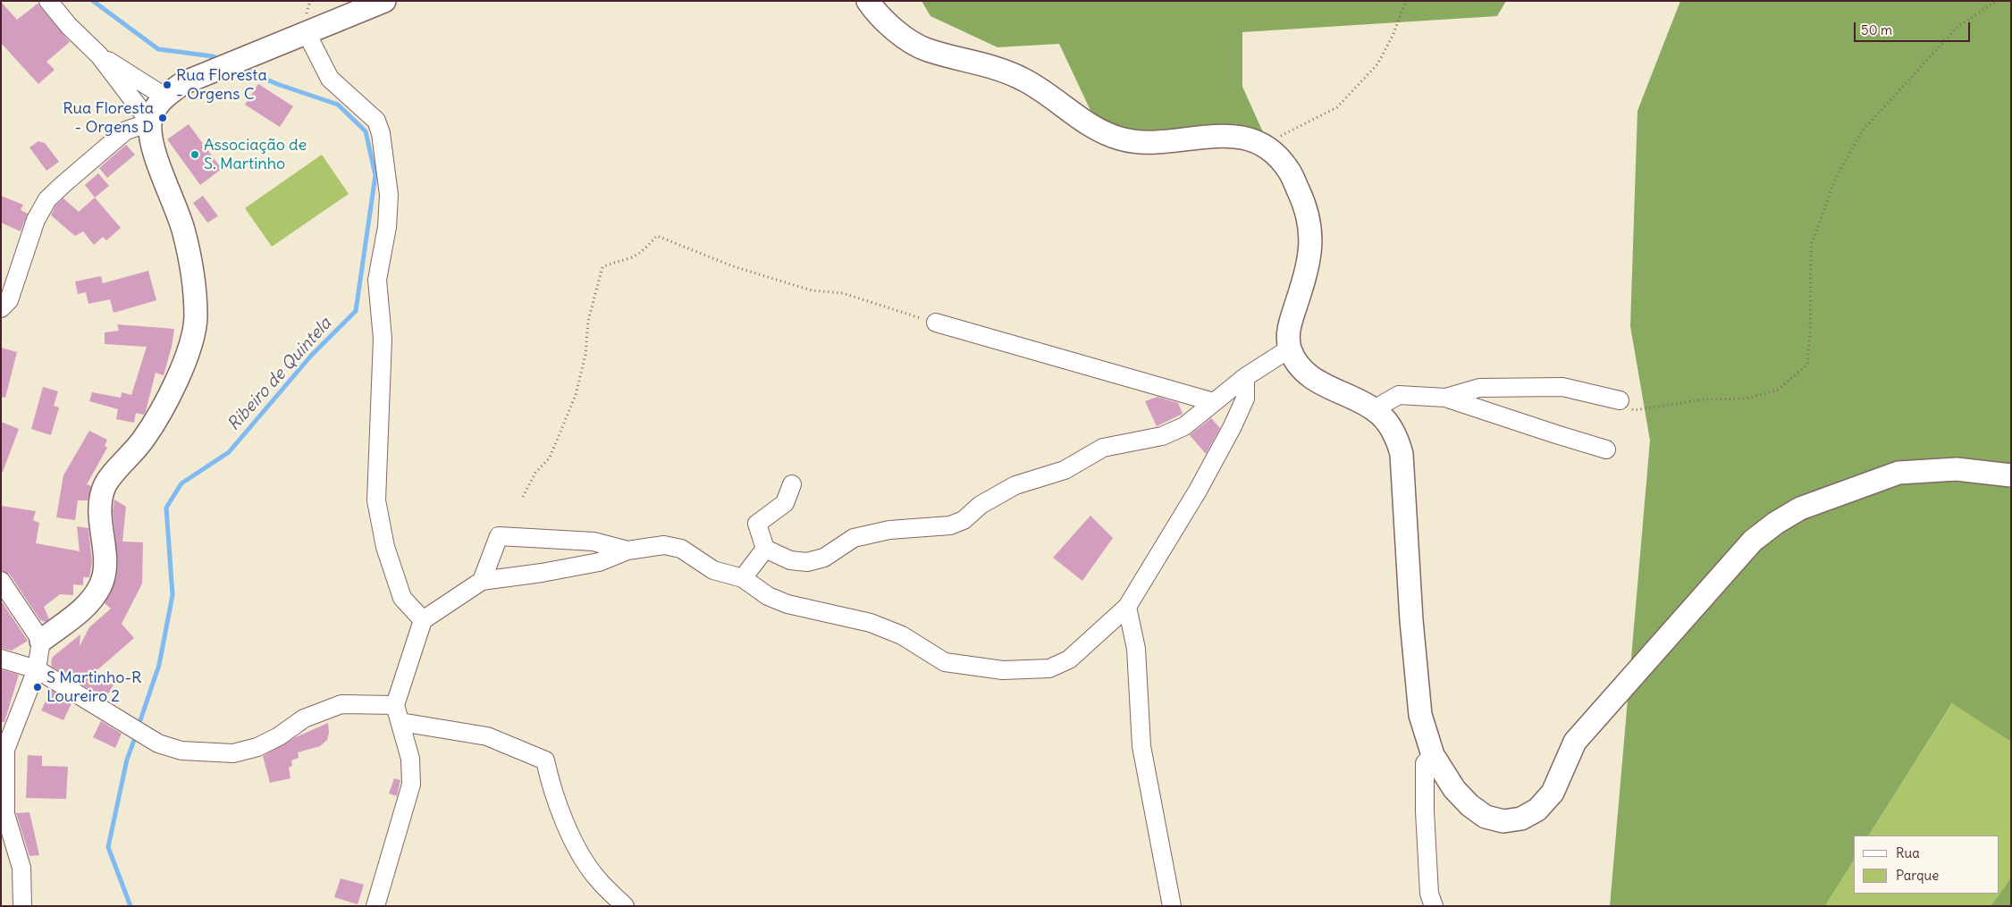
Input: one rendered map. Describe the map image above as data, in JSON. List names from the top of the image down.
{
  "water": ["Ribeiro de Quintela"],
  "places": [
    "Rua Floresta - Orgens C",
    "Rua Floresta - Orgens D",
    "Associação de S. Martinho",
    "S Martinho-R Loureiro 2"
  ],
  "legend": ["Rua", "Parque"],
  "scale_bar": "50 m"
}
